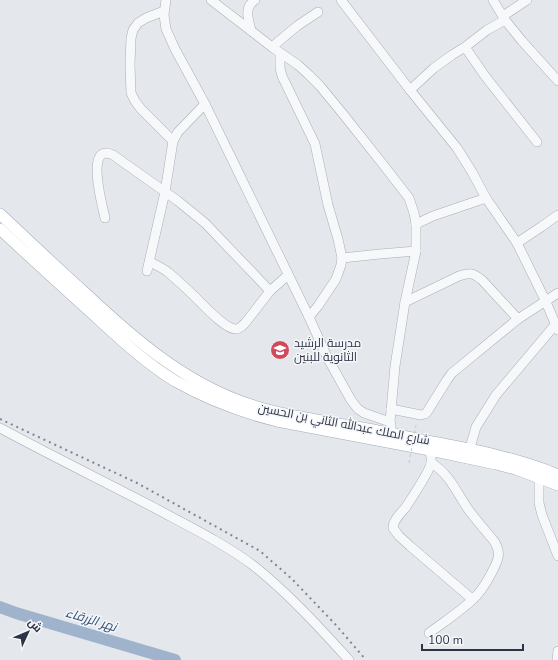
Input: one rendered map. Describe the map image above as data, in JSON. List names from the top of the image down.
{
  "streets": {
    "main road": ["شارع الملك عبدالله الثاني بن الحسين"]
  },
  "water": ["نهر الزرقاء"],
  "places": {
    "school or university": ["مدرسة الرشيد الثانوية للبنين"]
  },
  "scale_bar": "100 m",
  "north": "top right"
}
